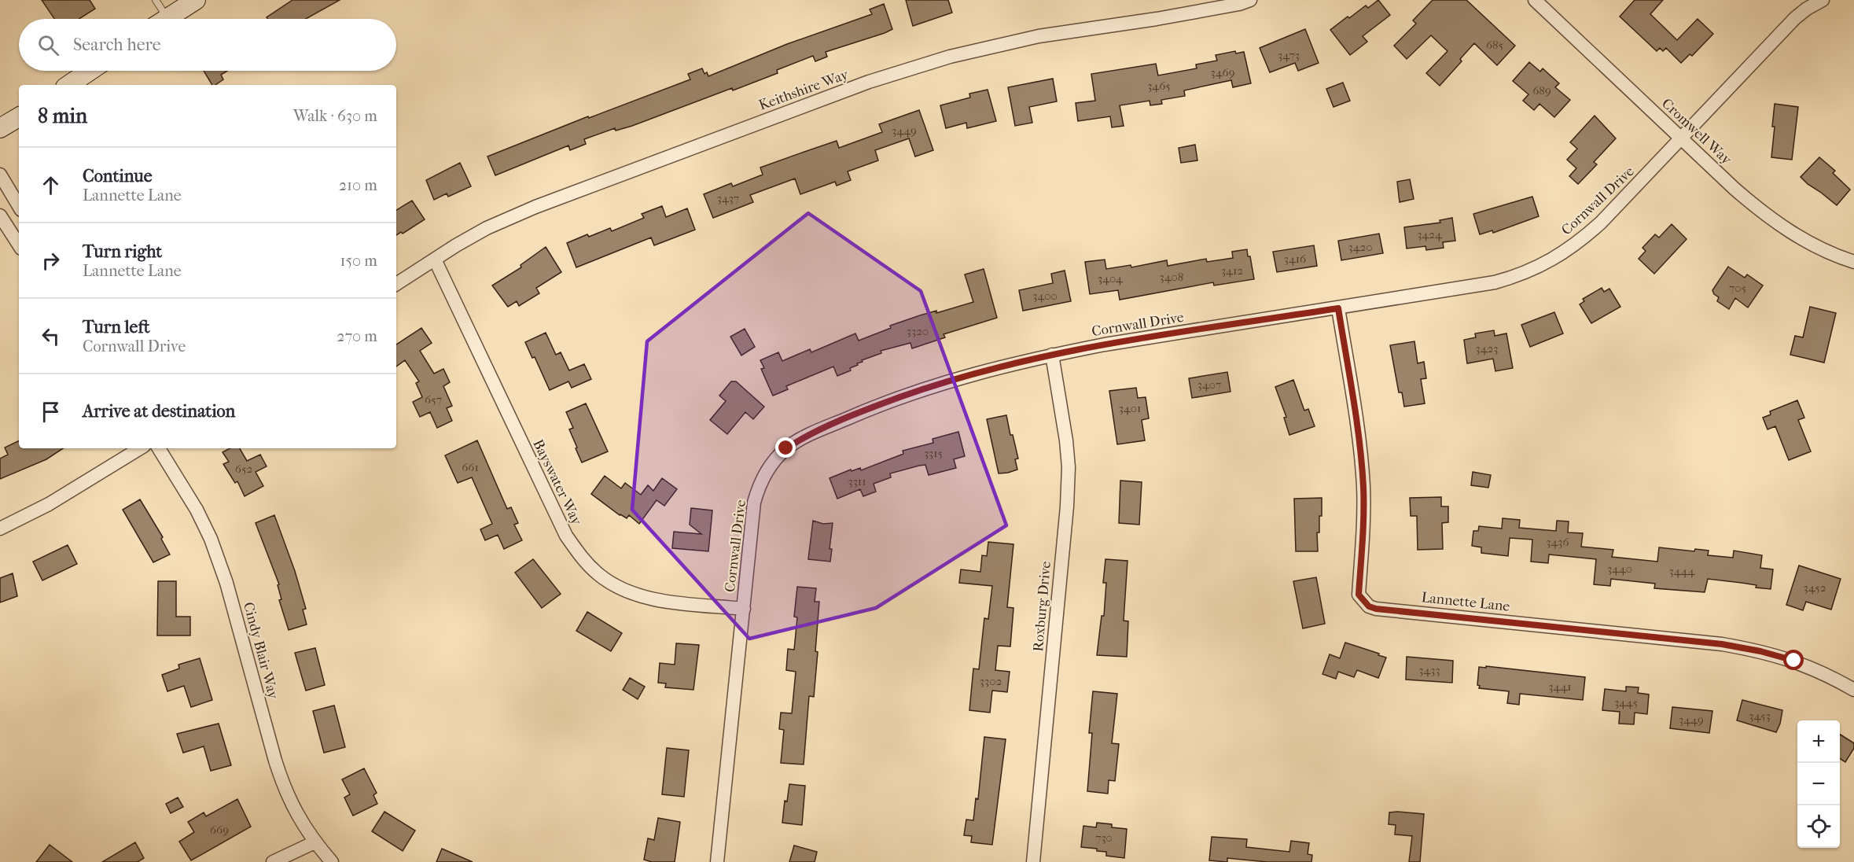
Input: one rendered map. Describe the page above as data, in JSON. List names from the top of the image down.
{
  "streets": {
    "street": [
      "Keithshire Way",
      "Cromwell Way",
      "Cornwall Drive",
      "Bayswater Way",
      "Lannette Lane",
      "Roxburg Drive",
      "Cindy Blair Way"
    ]
  },
  "crossings": [
    ["Keithshire Way", "Bayswater Way"],
    ["Cromwell Way", "Cornwall Drive"],
    ["Cornwall Drive", "Bayswater Way"],
    ["Cornwall Drive", "Lannette Lane"],
    ["Cornwall Drive", "Roxburg Drive"]
  ],
  "house_numbers": [
    "685",
    "3473",
    "3469",
    "3465",
    "689",
    "3449",
    "3437",
    "3424",
    "3420",
    "3416",
    "3412",
    "3408",
    "3404",
    "705",
    "3400",
    "3320",
    "3423",
    "3407",
    "657",
    "3401",
    "3315",
    "661",
    "652",
    "3311",
    "3436",
    "3440",
    "3444",
    "3452",
    "3433",
    "3302",
    "3441",
    "3445",
    "3453",
    "3449",
    "669",
    "730"
  ],
  "page": {
    "search": "Search here",
    "heading": ["8 min", "Walk · 630 m"],
    "list": [
      ["Continue", "Lannette Lane", "210 m"],
      ["Turn right", "Lannette Lane", "150 m"],
      ["Turn left", "Cornwall Drive", "270 m"],
      "Arrive at destination"
    ],
    "map_buttons": ["+", "−"]
  }
}
